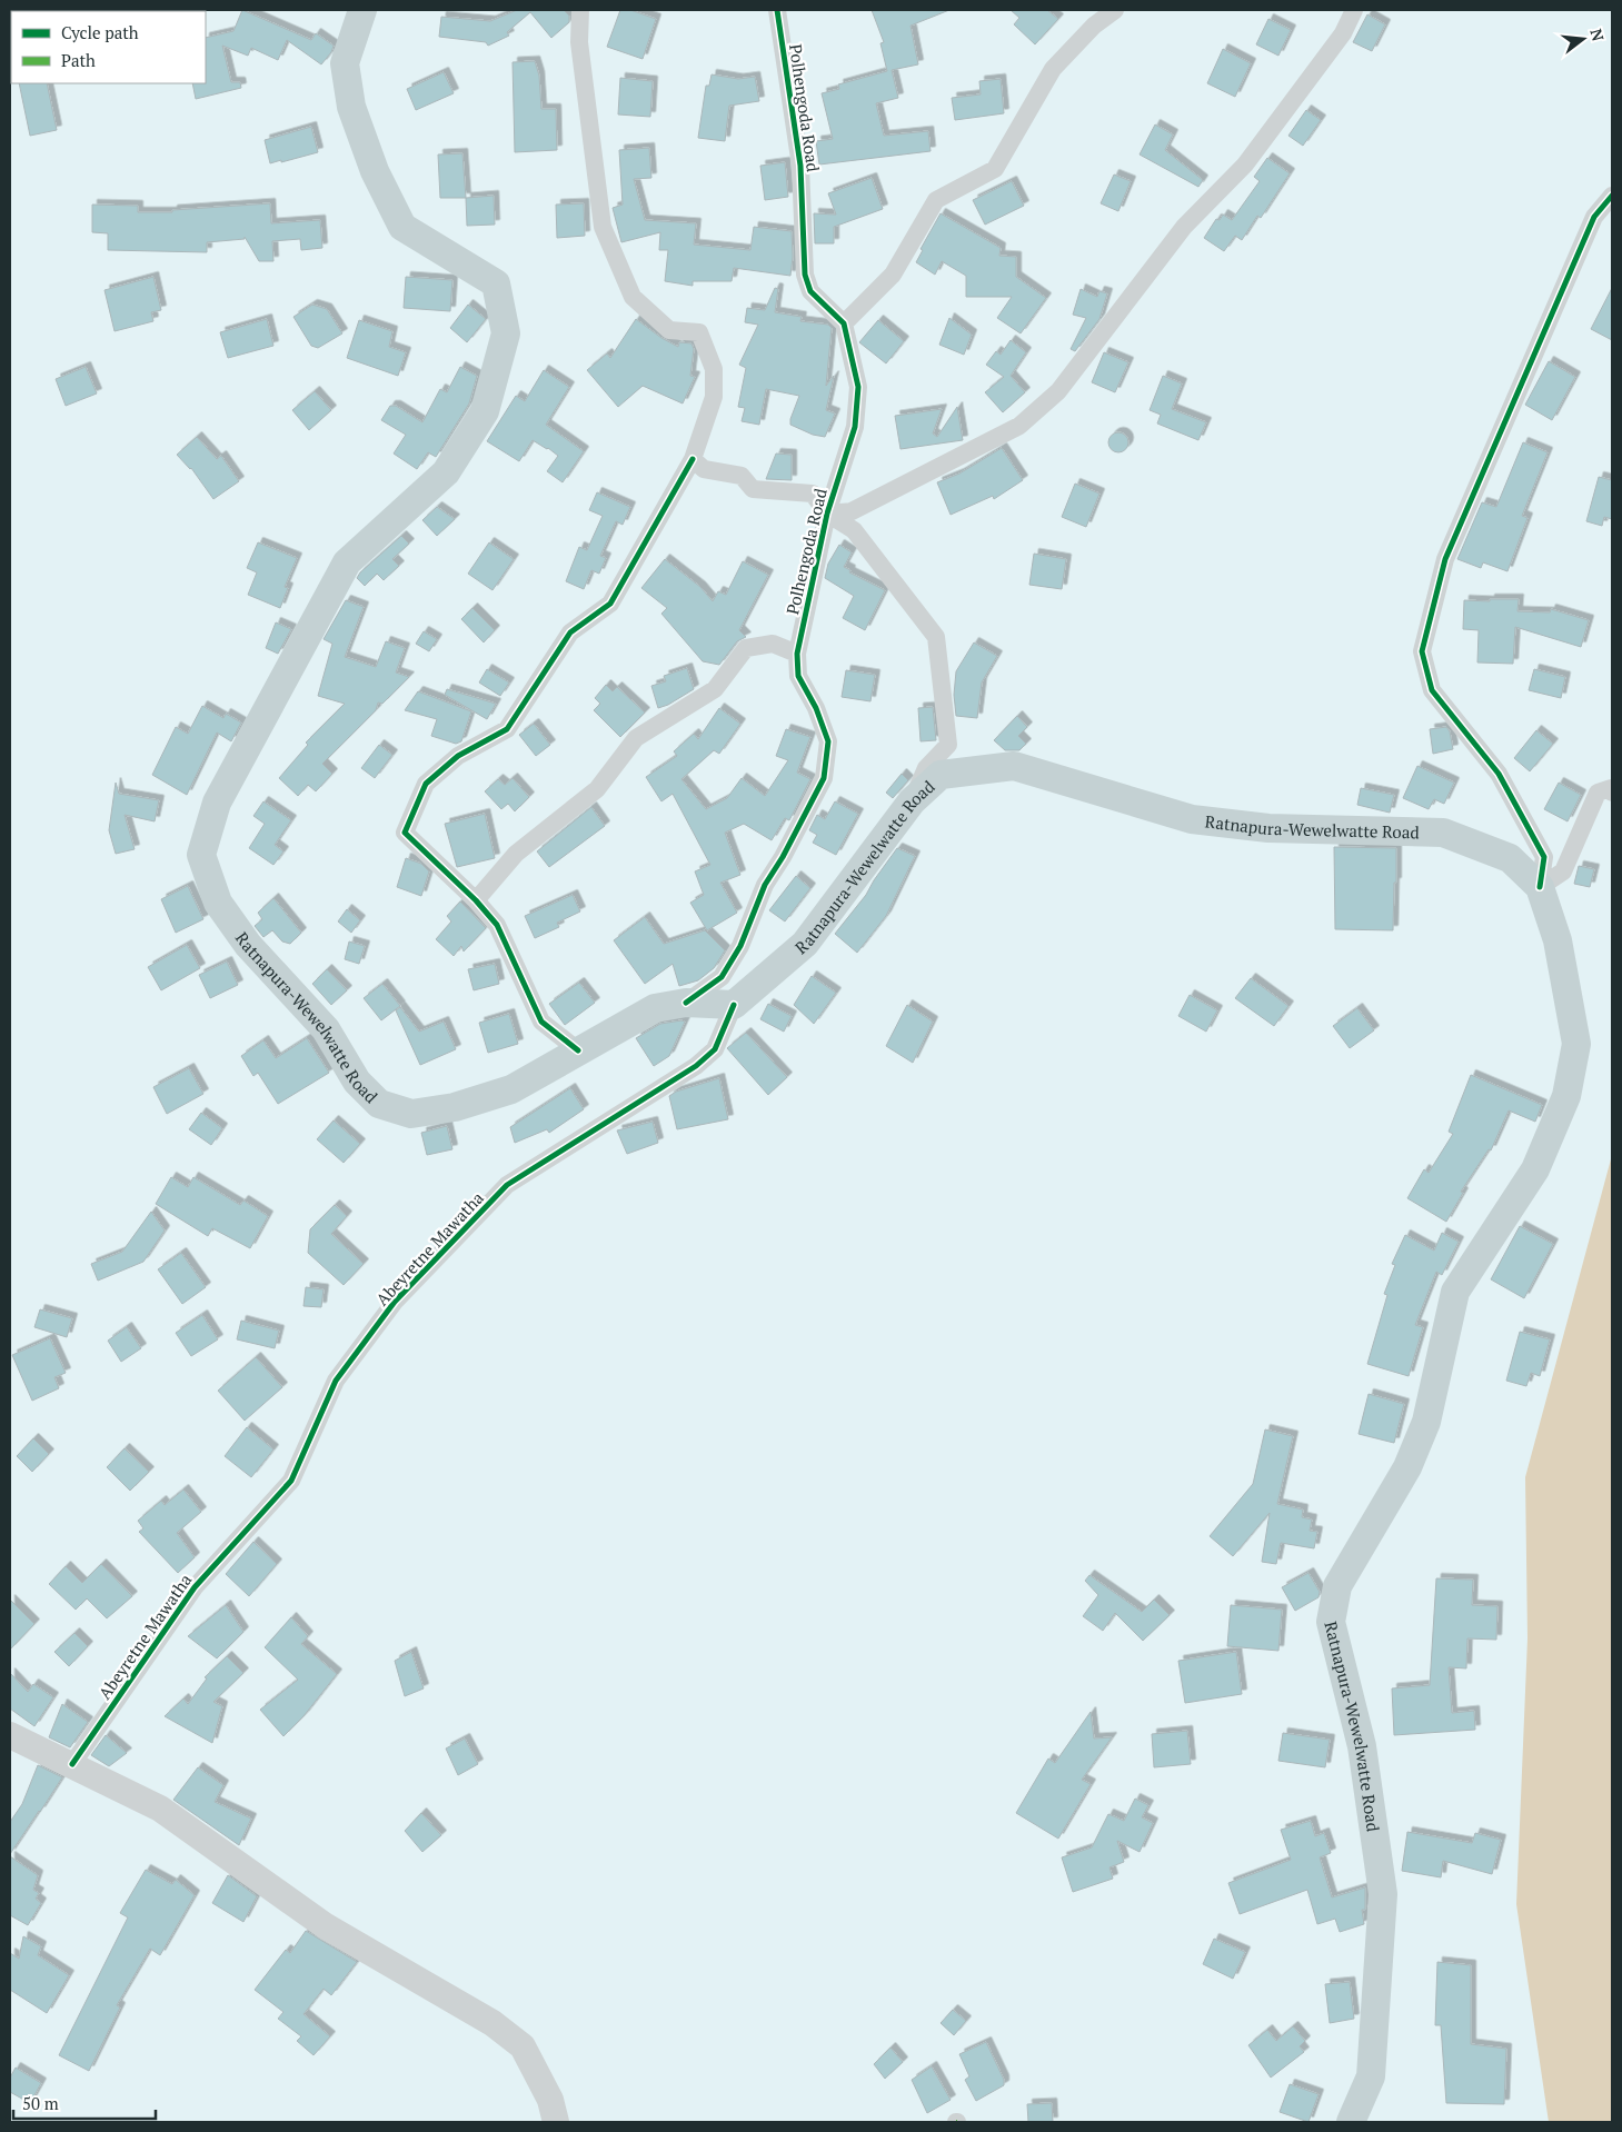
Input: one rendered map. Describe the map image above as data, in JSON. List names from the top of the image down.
{
  "streets": {
    "main road": ["Ratnapura-Wewelwatte Road"],
    "street": ["Polhengoda Road", "Abeyretne Mawatha"]
  },
  "crossings": [
    ["Polhengoda Road", "Ratnapura-Wewelwatte Road"],
    ["Ratnapura-Wewelwatte Road", "Abeyretne Mawatha"]
  ],
  "legend": ["Cycle path", "Path"],
  "scale_bar": "50 m",
  "north": "right"
}
